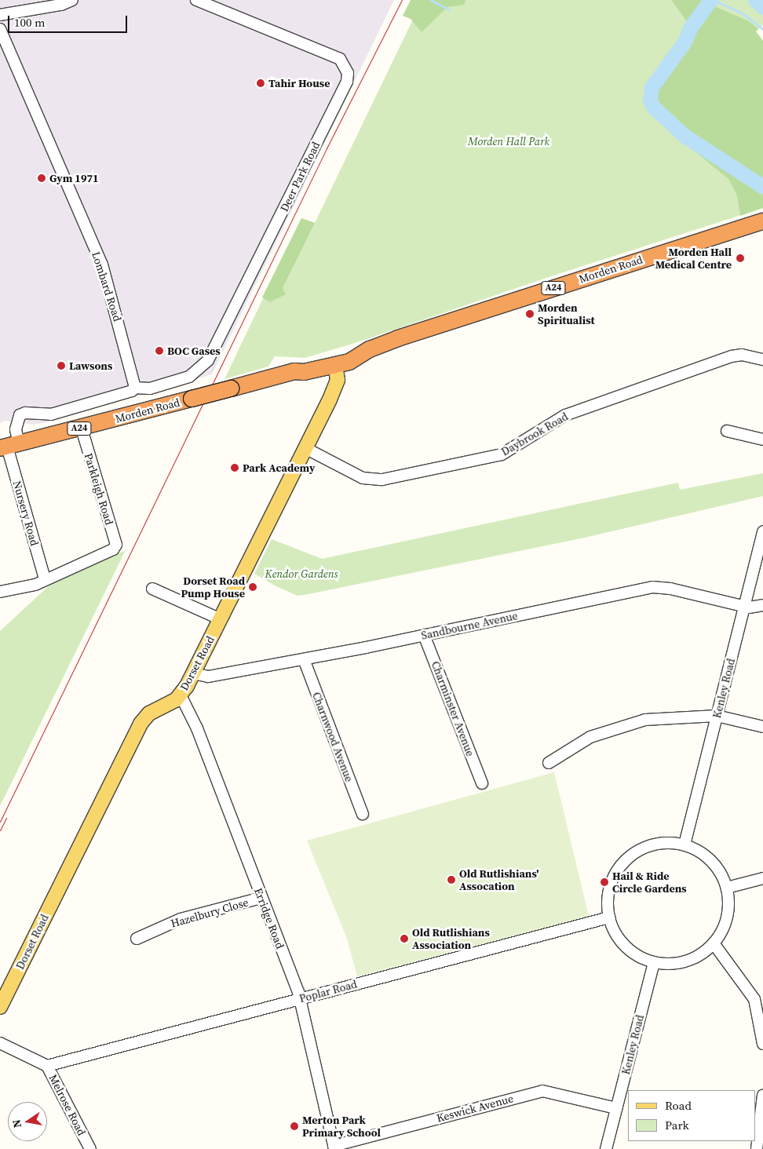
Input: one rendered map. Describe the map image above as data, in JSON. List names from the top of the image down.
{
  "streets": {
    "highway": ["Morden Road", "A24"],
    "main road": ["Dorset Road"],
    "street": [
      "Deer Park Road",
      "Lombard Road",
      "Daybrook Road",
      "Parkleigh Road",
      "Nursery Road",
      "Sandbourne Avenue",
      "Kenley Road",
      "Charminster Avenue",
      "Charnwood Avenue",
      "Hazelbury Close",
      "Erridge Road",
      "Poplar Road",
      "Melrose Road",
      "Keswick Avenue"
    ]
  },
  "crossings": [
    ["Deer Park Road", "Lombard Road"],
    ["Morden Road", "Parkleigh Road"],
    ["Morden Road", "Nursery Road"],
    ["Morden Road", "Dorset Road"],
    ["Daybrook Road", "Dorset Road"],
    ["Parkleigh Road", "Nursery Road"],
    ["Sandbourne Avenue", "Dorset Road"],
    ["Sandbourne Avenue", "Kenley Road"],
    ["Sandbourne Avenue", "Charminster Avenue"],
    ["Sandbourne Avenue", "Charnwood Avenue"],
    ["Dorset Road", "Erridge Road"],
    ["Kenley Road", "Poplar Road"],
    ["Kenley Road", "Keswick Avenue"],
    ["Hazelbury Close", "Erridge Road"],
    ["Erridge Road", "Poplar Road"],
    ["Erridge Road", "Keswick Avenue"],
    ["Poplar Road", "Melrose Road"]
  ],
  "parks": ["Morden Hall Park", "Kendor Gardens"],
  "places": [
    "Tahir House",
    "Gym 1971",
    "Morden Hall Medical Centre",
    "Morden Spiritualist",
    "BOC Gases",
    "Lawsons",
    "Park Academy",
    "Dorset Road Pump House",
    "Old Rutlishians' Assocation",
    "Hail & Ride Circle Gardens",
    "Old Rutlishians Association",
    "Merton Park Primary School"
  ],
  "legend": ["Road", "Park"],
  "scale_bar": "100 m",
  "north": "left"
}
